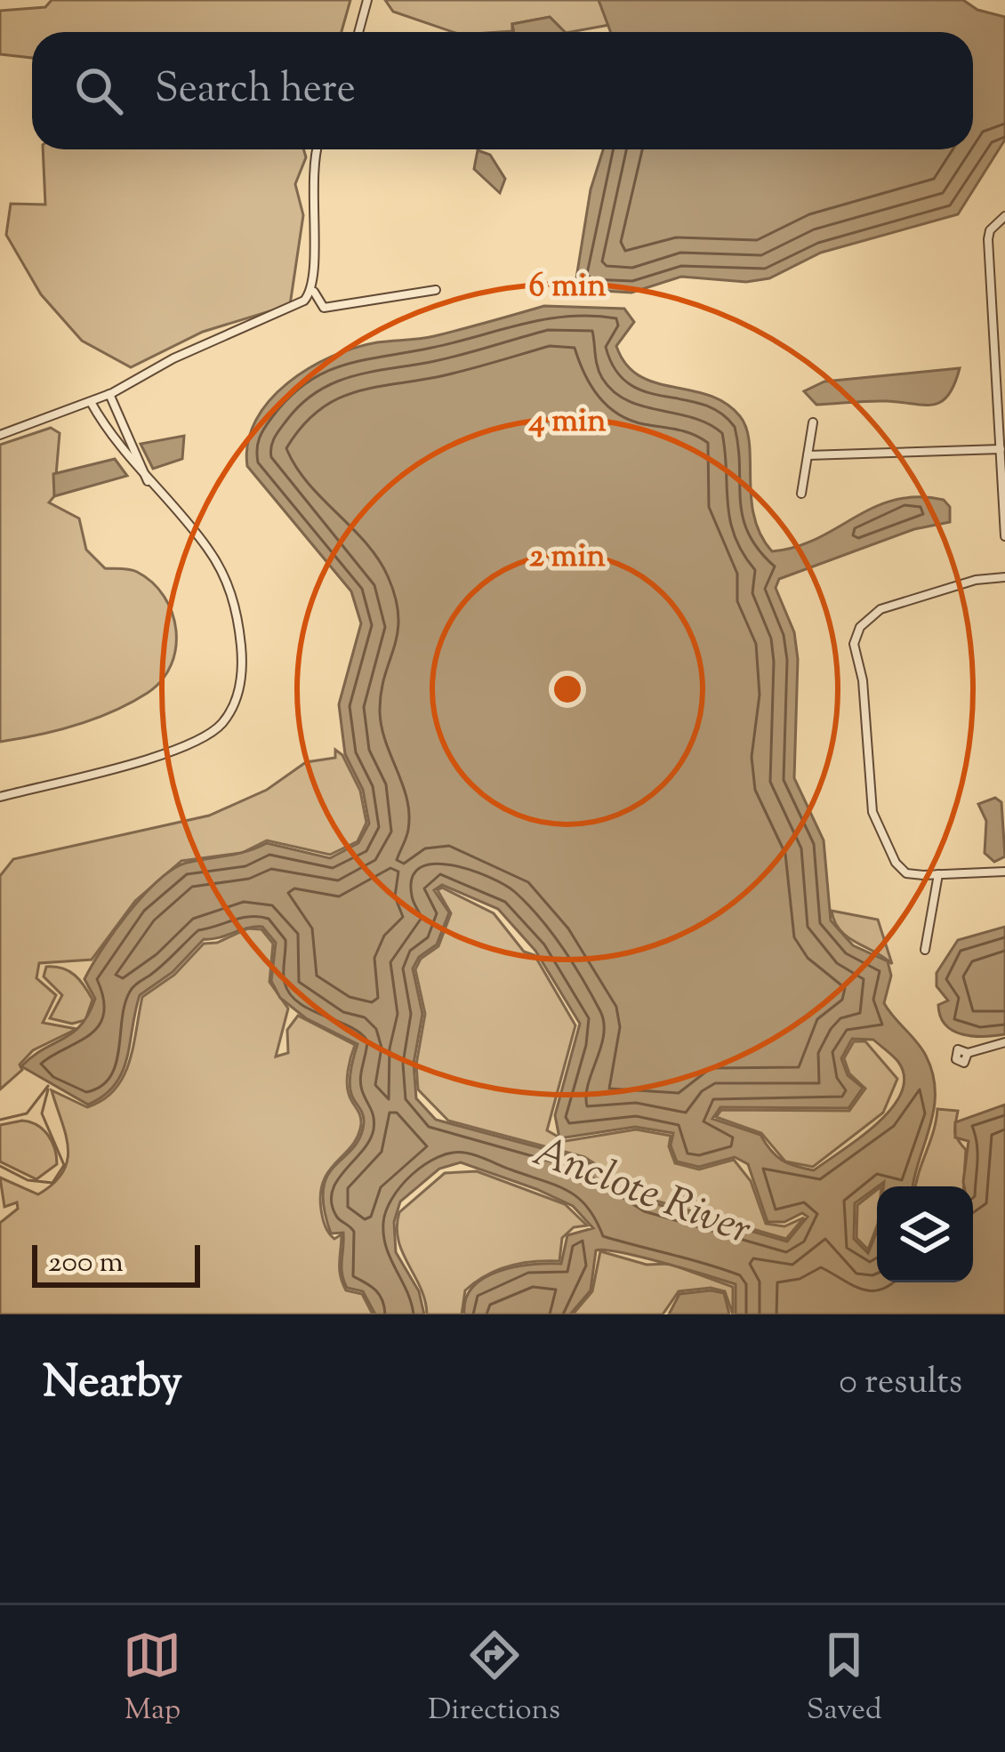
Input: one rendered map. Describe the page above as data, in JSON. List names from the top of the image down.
{
  "water": ["Anclote River"],
  "scale_bar": "200 m",
  "page": {
    "search": "Search here",
    "scale": "200 m",
    "heading": ["Nearby", "0 results"],
    "nav": ["Map", "Directions", "Saved"]
  },
  "rings": ["6 min", "4 min", "2 min"]
}
